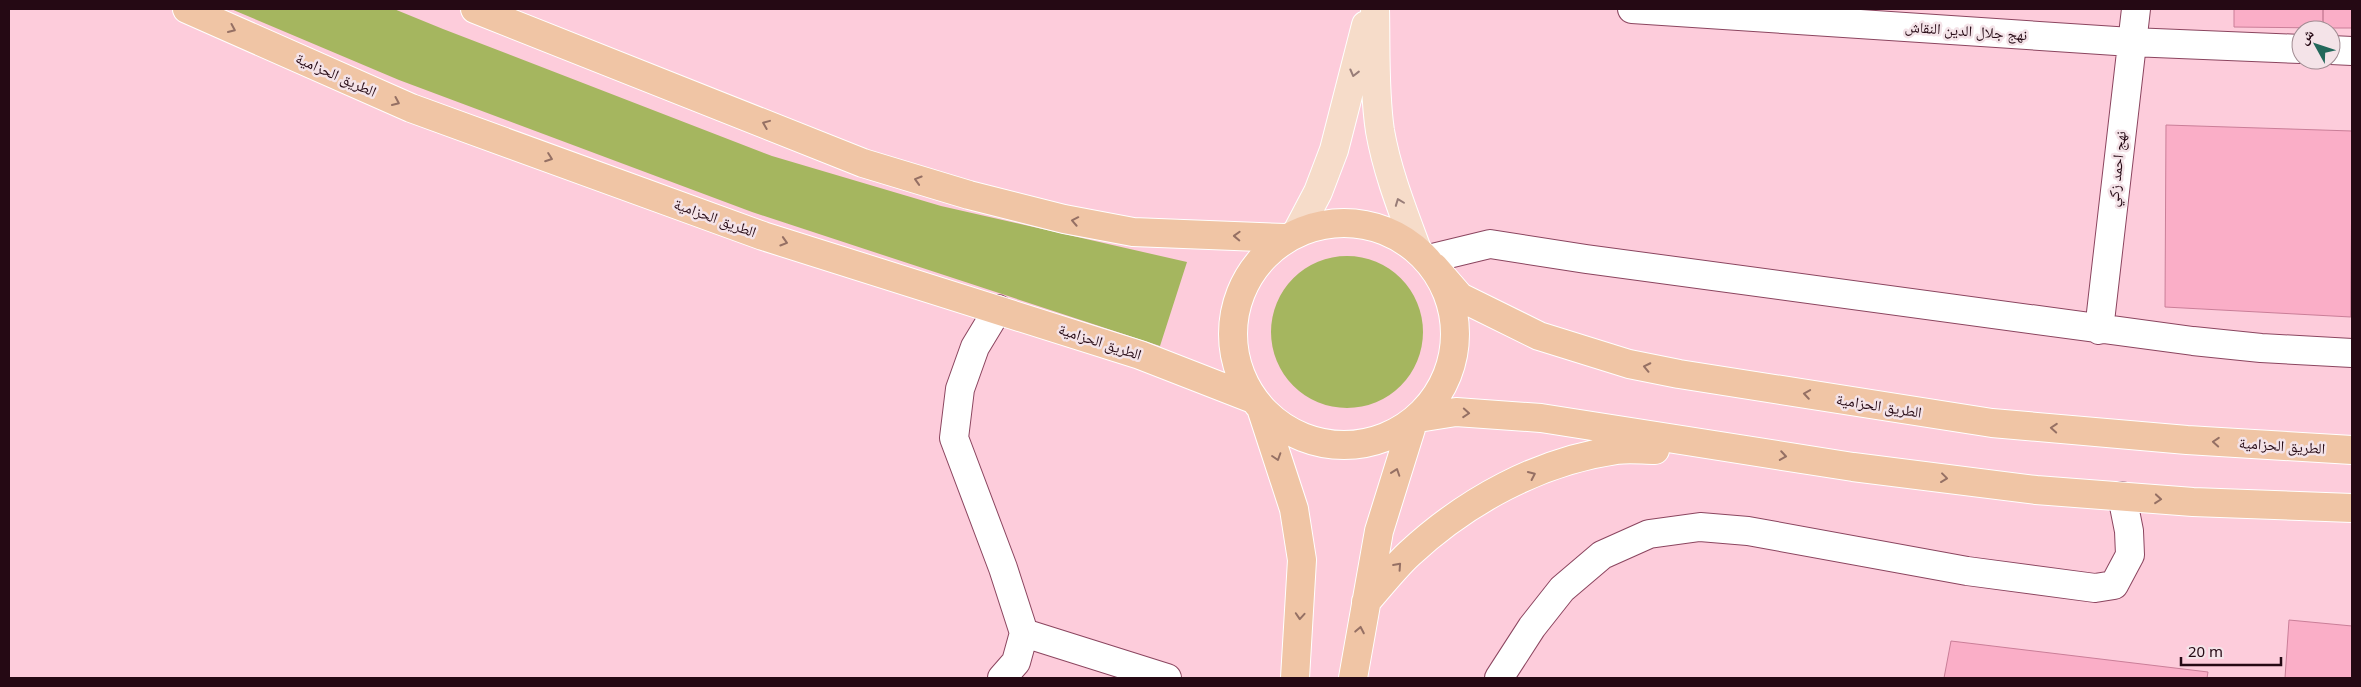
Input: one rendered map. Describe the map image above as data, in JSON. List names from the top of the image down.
{
  "streets": {
    "highway": ["الطريق الحزامية"],
    "street": ["نهج جلال الدين النقاش", "نهج احمد زكي"]
  },
  "crossings": [
    ["نهج جلال الدين النقاش", "نهج احمد زكي"]
  ],
  "scale_bar": "20 m",
  "north": "top left"
}
